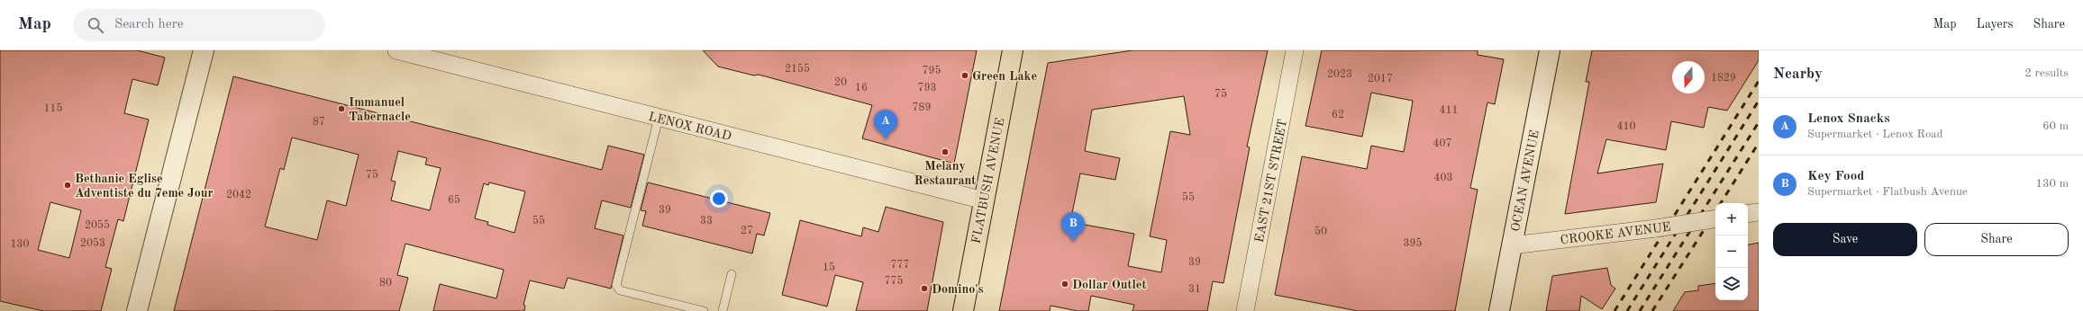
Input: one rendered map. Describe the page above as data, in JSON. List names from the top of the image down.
{
  "streets": {
    "main road": ["FLATBUSH AVENUE"],
    "street": [
      "LENOX ROAD",
      "EAST 21ST STREET",
      "OCEAN AVENUE",
      "CROOKE AVENUE"
    ]
  },
  "crossings": [
    ["LENOX ROAD", "FLATBUSH AVENUE"],
    ["OCEAN AVENUE", "CROOKE AVENUE"]
  ],
  "places": [
    "Green Lake",
    "Immanuel Tabernacle",
    "Melany Restaurant",
    "Bethanie Eglise Adventiste du 7eme Jour",
    "Dollar Outlet",
    "Domino's"
  ],
  "house_numbers": [
    "2155",
    "795",
    "2023",
    "1829",
    "2017",
    "20",
    "16",
    "793",
    "75",
    "789",
    "115",
    "411",
    "62",
    "87",
    "410",
    "407",
    "75",
    "403",
    "2042",
    "55",
    "65",
    "39",
    "55",
    "33",
    "2055",
    "27",
    "50",
    "2053",
    "395",
    "130",
    "39",
    "777",
    "15",
    "775",
    "80",
    "31"
  ],
  "north": "bottom",
  "page": {
    "header": "Map",
    "search": "Search here",
    "nav": ["Map", "Layers", "Share"],
    "heading": ["Nearby", "2 results"],
    "list": [
      {
        "mark": "A",
        "name": "Lenox Snacks",
        "note": "Supermarket · Lenox Road",
        "value": "60 m"
      },
      {
        "mark": "B",
        "name": "Key Food",
        "note": "Supermarket · Flatbush Avenue",
        "value": "130 m"
      }
    ],
    "pins": ["A", "B"],
    "map_buttons": ["+", "−"],
    "buttons": ["Save", "Share"]
  }
}
